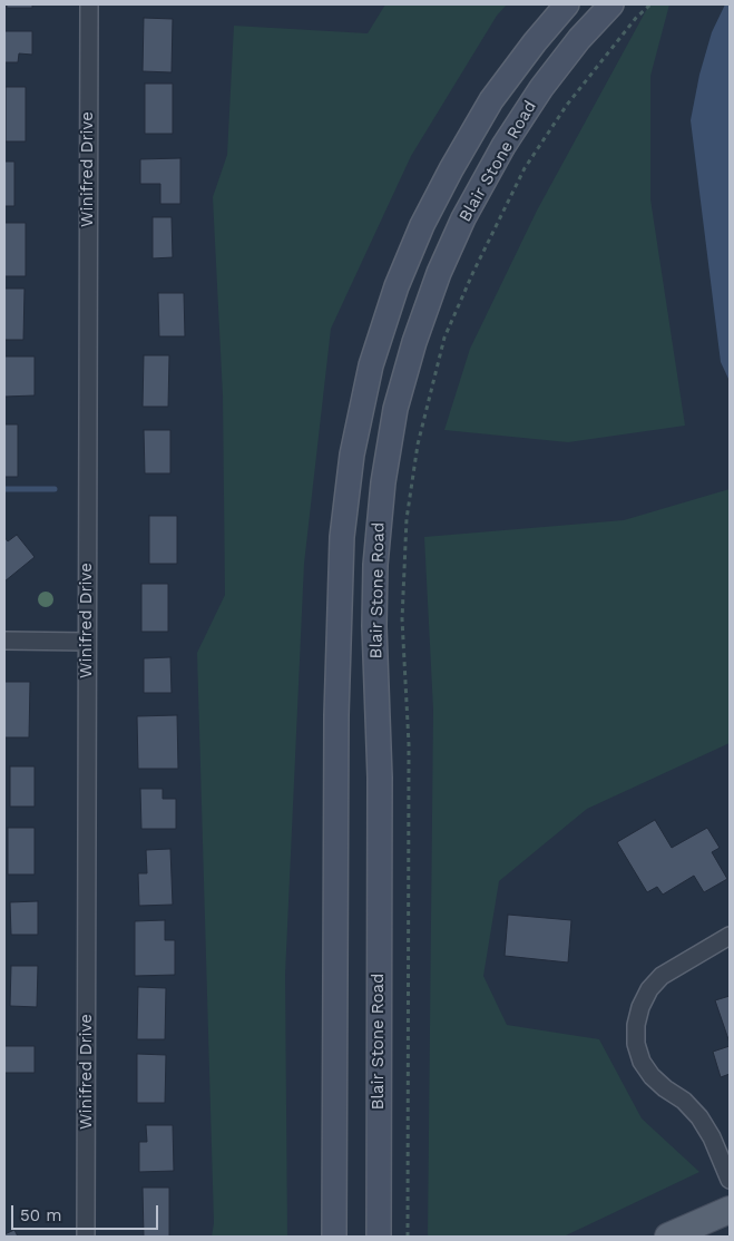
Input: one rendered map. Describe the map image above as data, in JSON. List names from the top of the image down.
{
  "streets": {
    "main road": ["Blair Stone Road"],
    "street": ["Winifred Drive"]
  },
  "scale_bar": "50 m"
}
